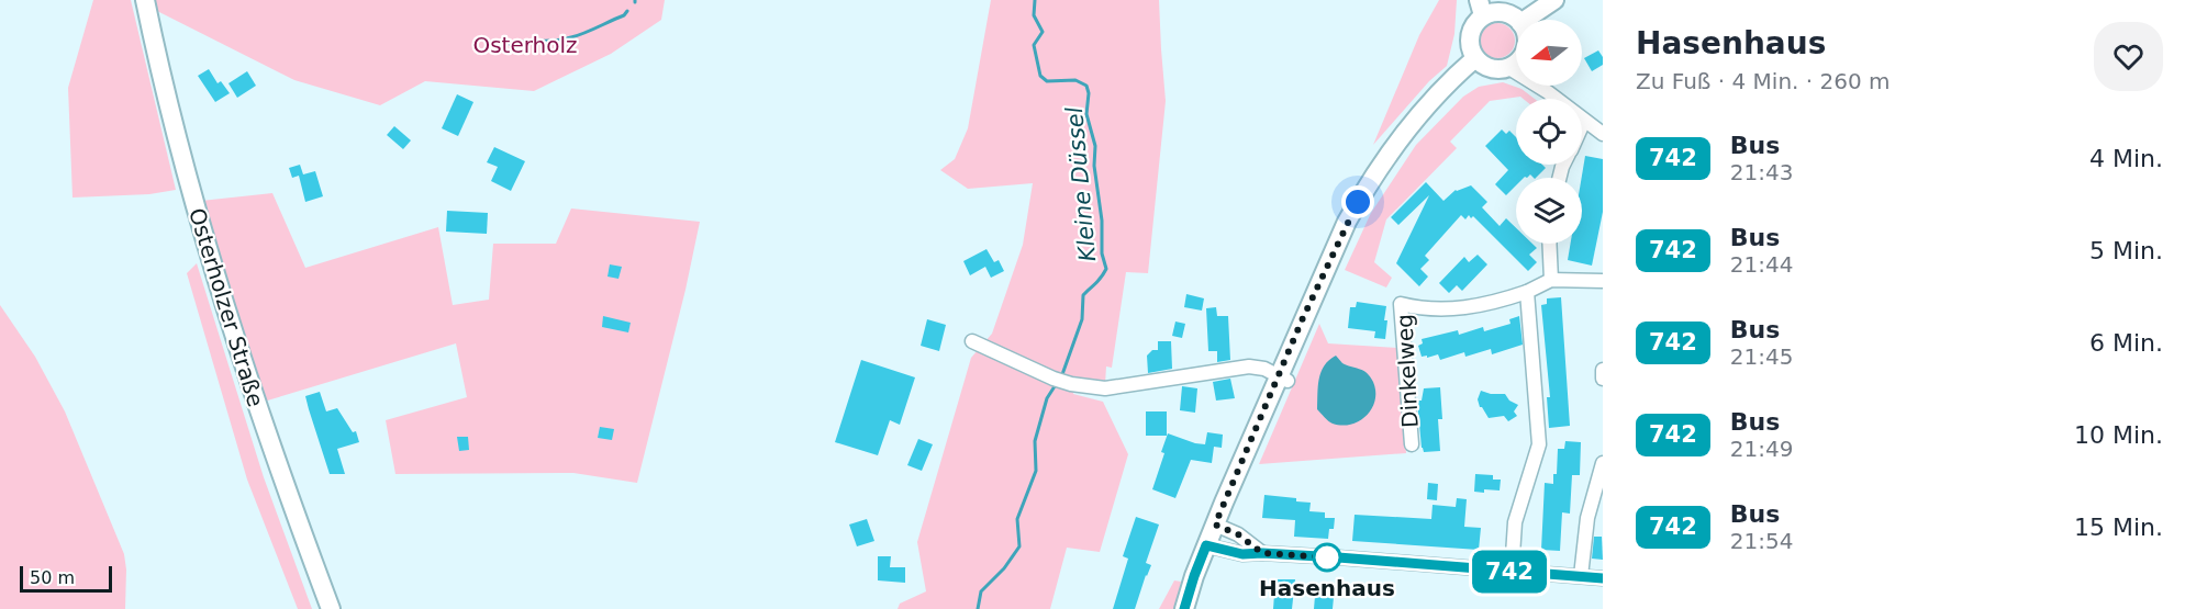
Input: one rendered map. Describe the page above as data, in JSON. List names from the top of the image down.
{
  "streets": {
    "main road": ["Osterholzer Straße"],
    "street": ["Dinkelweg"]
  },
  "water": ["Kleine Düssel"],
  "parks": ["Osterholz"],
  "places": ["Hasenhaus"],
  "lines": ["bus line 742"],
  "scale_bar": "50 m",
  "north": "left",
  "page": {
    "on_map": "742",
    "heading": ["Hasenhaus", "Zu Fuß · 4 Min. · 260 m"],
    "list": [
      {
        "mark": "742",
        "name": "Bus",
        "note": "21:43",
        "value": "4 Min."
      },
      {
        "mark": "742",
        "name": "Bus",
        "note": "21:44",
        "value": "5 Min."
      },
      {
        "mark": "742",
        "name": "Bus",
        "note": "21:45",
        "value": "6 Min."
      },
      {
        "mark": "742",
        "name": "Bus",
        "note": "21:49",
        "value": "10 Min."
      },
      {
        "mark": "742",
        "name": "Bus",
        "note": "21:54",
        "value": "15 Min."
      }
    ],
    "scale": "50 m"
  }
}
